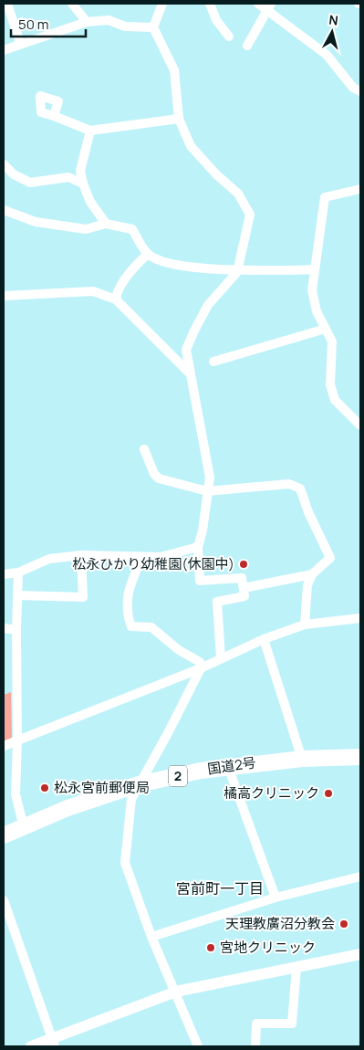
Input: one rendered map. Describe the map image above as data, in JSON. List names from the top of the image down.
{
  "streets": {
    "highway": ["国道2号", "2"]
  },
  "districts": ["宮前町一丁目"],
  "places": [
    "松永ひかり幼稚園(休園中)",
    "松永宮前郵便局",
    "橘高クリニック",
    "天理教廣沼分教会",
    "宮地クリニック"
  ],
  "scale_bar": "50 m",
  "north": "top"
}
